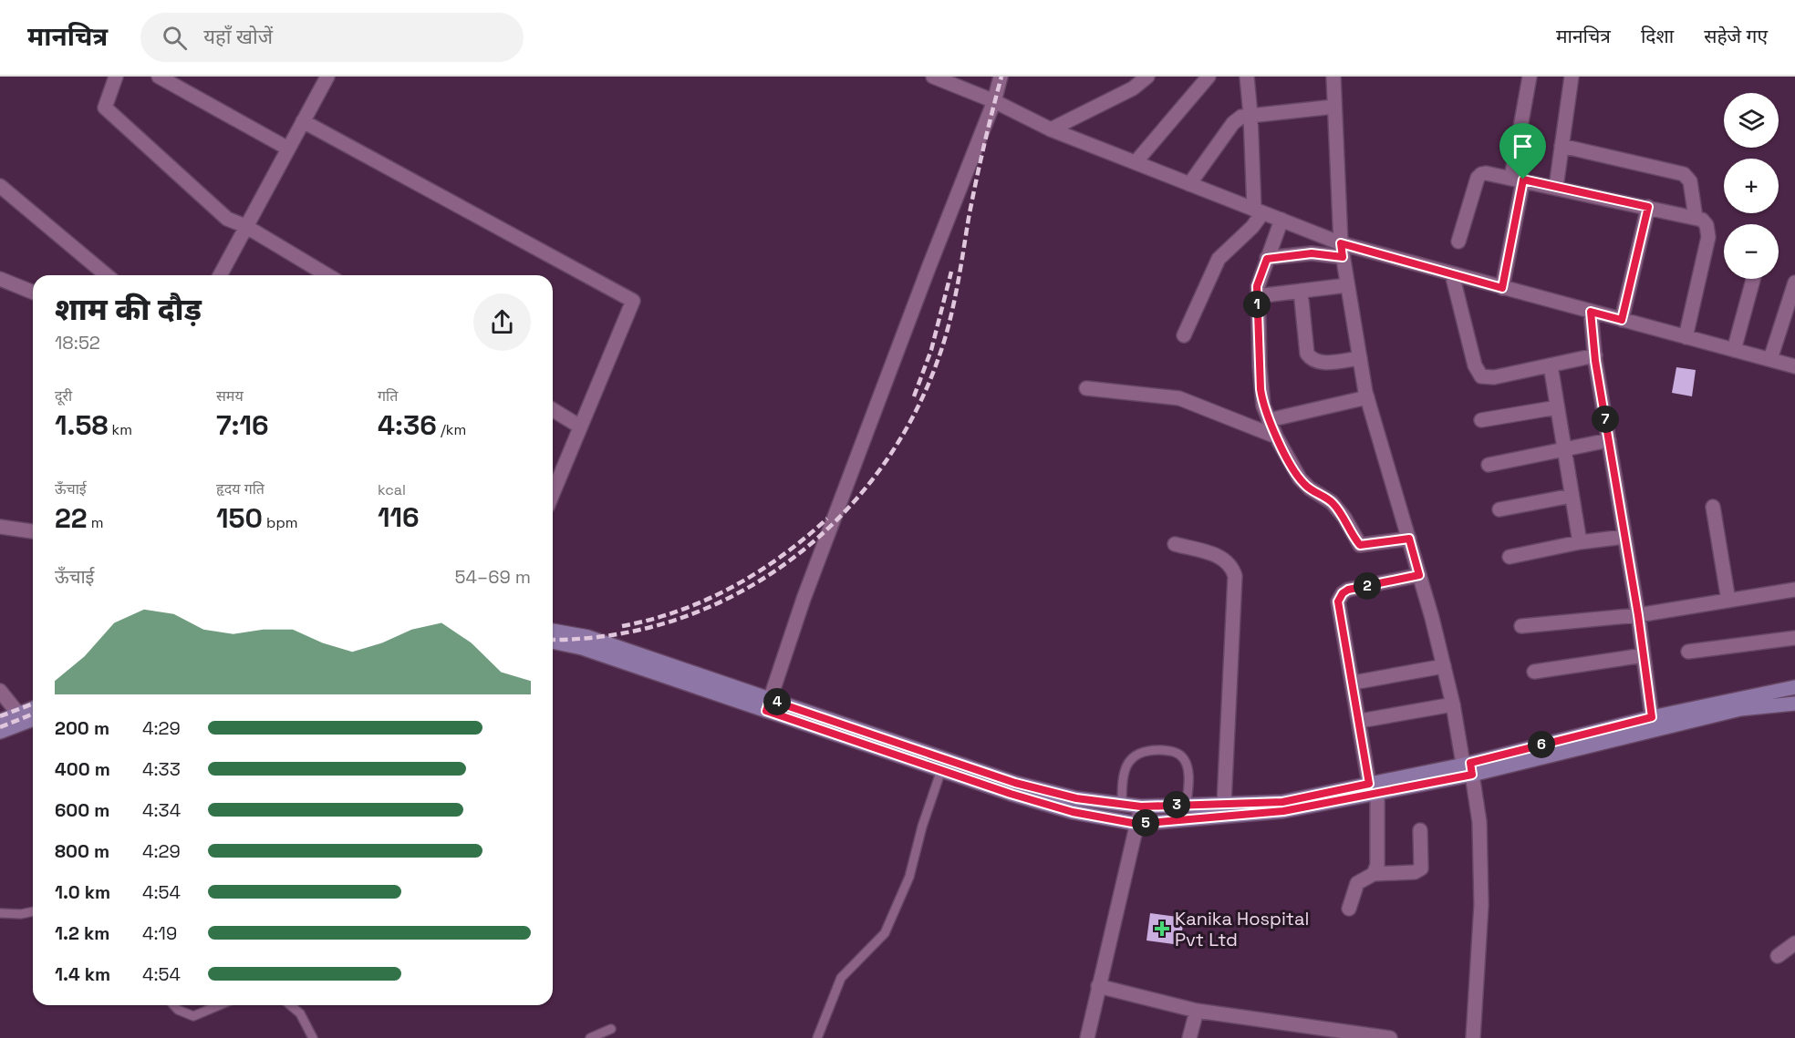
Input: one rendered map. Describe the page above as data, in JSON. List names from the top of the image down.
{
  "places": {
    "health": ["Kanika Hospital Pvt Ltd"]
  },
  "page": {
    "header": "मानचित्र",
    "search": "यहाँ खोजें",
    "nav": ["मानचित्र", "दिशा", "सहेजे गए"],
    "map_buttons": ["+", "−"],
    "heading": ["शाम की दौड़", "18:52"],
    "pins": [
      "1",
      "7",
      "2",
      "4",
      "6",
      "3",
      "5"
    ],
    "stats": [
      ["दूरी", "1.58 km"],
      ["समय", "7:16"],
      ["गति", "4:36 /km"],
      ["ऊँचाई", "22 m"],
      ["हृदय गति", "150 bpm"],
      ["kcal", "116"]
    ],
    "chart": ["ऊँचाई", "54–69 m"],
    "list": [
      {
        "name": "200 m",
        "note": "4:29"
      },
      {
        "name": "400 m",
        "note": "4:33"
      },
      {
        "name": "600 m",
        "note": "4:34"
      },
      {
        "name": "800 m",
        "note": "4:29"
      },
      {
        "name": "1.0 km",
        "note": "4:54"
      },
      {
        "name": "1.2 km",
        "note": "4:19"
      },
      {
        "name": "1.4 km",
        "note": "4:54"
      }
    ]
  }
}
